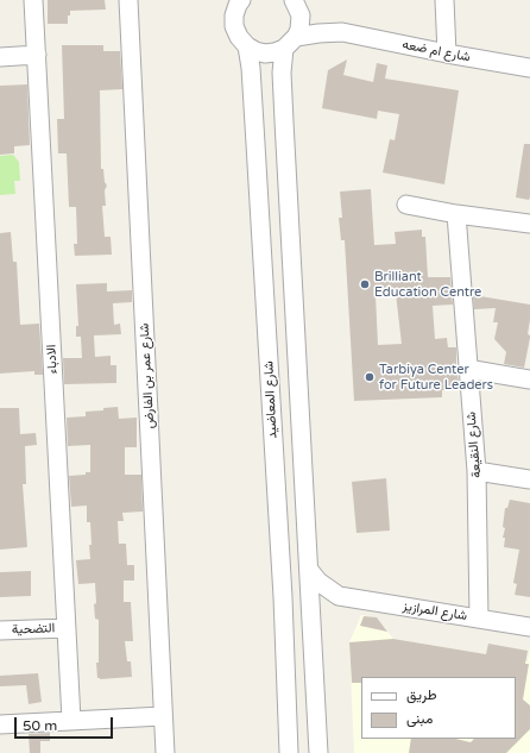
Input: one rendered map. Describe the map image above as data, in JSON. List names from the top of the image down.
{
  "streets": {
    "street": [
      "شارع ام ضعه",
      "الادباء",
      "شارع عمر بن الفارض",
      "شارع المعاضيد",
      "شارع النقيعة",
      "شارع المرازيز",
      "التضحية"
    ]
  },
  "crossings": [
    ["شارع ام ضعه", "شارع المعاضيد"],
    ["الادباء", "التضحية"],
    ["شارع النقيعة", "شارع المرازيز"]
  ],
  "places": ["Brilliant Education Centre", "Tarbiya Center for Future Leaders"],
  "legend": ["طريق", "مبنى"],
  "scale_bar": "50 m"
}
